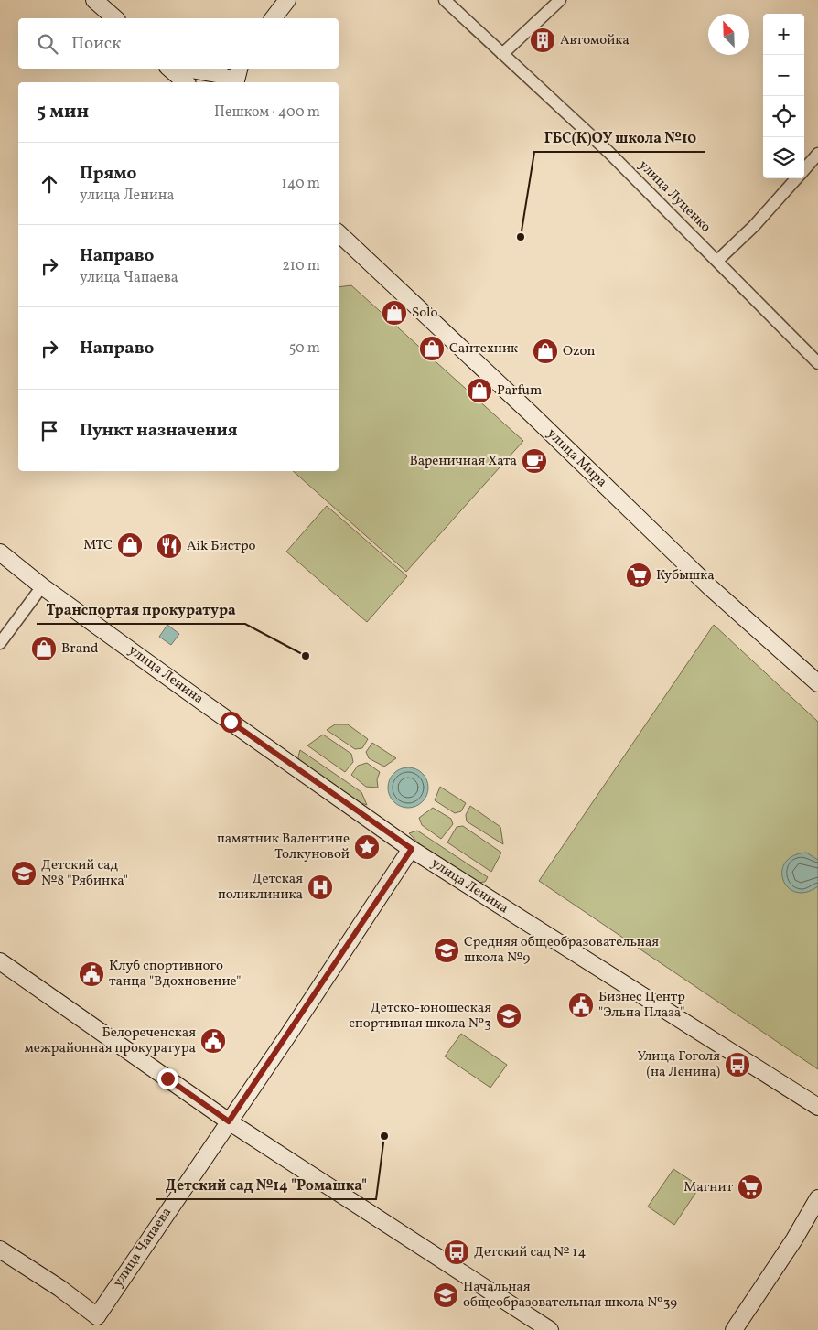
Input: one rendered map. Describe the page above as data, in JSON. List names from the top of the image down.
{
  "streets": {
    "street": [
      "улица Луценко",
      "улица Мира",
      "улица Ленина",
      "улица Чапаева"
    ]
  },
  "crossings": [
    ["улица Ленина", "улица Чапаева"]
  ],
  "places": {
    "building": ["Автомойка"],
    "other": ["ГБС(К)ОУ школа №10", "Транспортая прокуратура", "Детский сад №14 \"Ромашка\""],
    "shop": [
      "Solo",
      "Сантехник",
      "Ozon",
      "Parfum",
      "МТС",
      "Brand"
    ],
    "cafe": ["Вареничная Хата"],
    "restaurant": ["Aik Бистро"],
    "supermarket": ["Кубышка", "Магнит"],
    "place": ["памятник Валентине Толкуновой"],
    "school or university": [
      "Детский сад №8 \"Рябинка\"",
      "Средняя общеобразовательная школа №9",
      "Детско-юношеская спортивная школа №3",
      "Начальная общеобразовательная школа №39"
    ],
    "hospital": ["Детская поликлиника"],
    "public building": ["Клуб спортивного танца \"Вдохновение\"", "Бизнес Центр \"Эльна Плаза\"", "Белореченская межрайонная прокуратура"],
    "bus stop": ["Улица Гоголя (на Ленина)", "Детский сад № 14"]
  },
  "north": "top left",
  "page": {
    "map_buttons": ["+", "−"],
    "search": "Поиск",
    "heading": ["5 мин", "Пешком · 400 m"],
    "list": [
      ["Прямо", "улица Ленина", "140 m"],
      ["Направо", "улица Чапаева", "210 m"],
      ["Направо", "50 m"],
      "Пункт назначения"
    ]
  }
}
